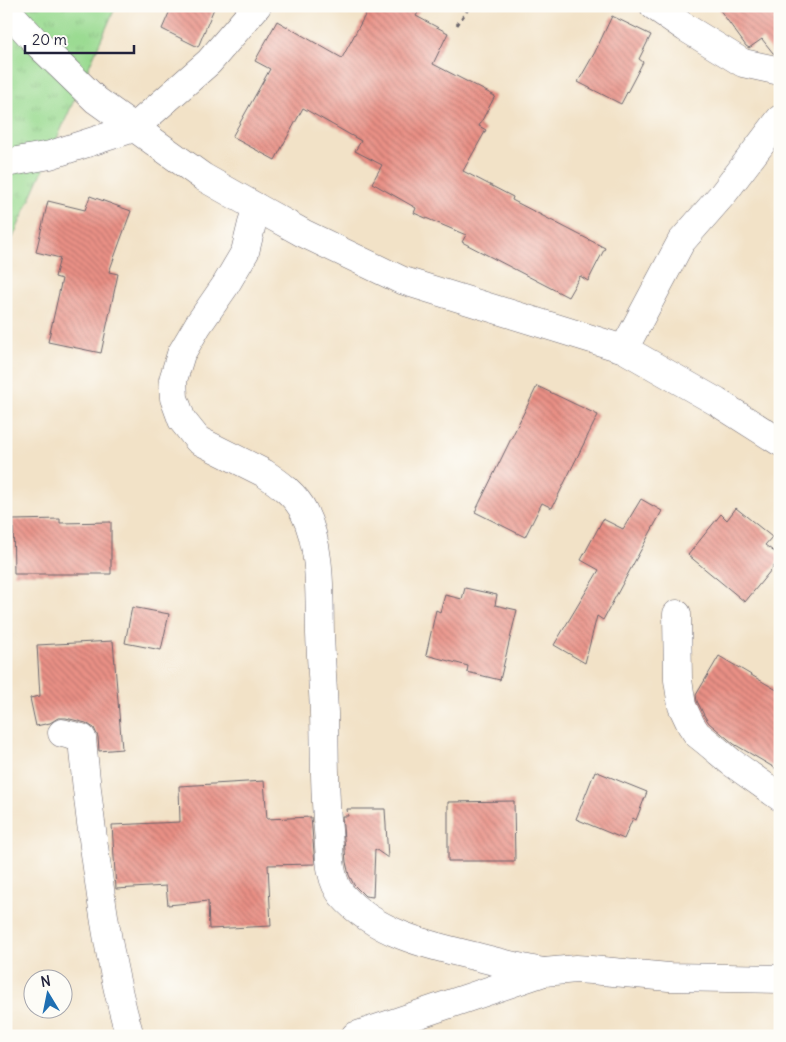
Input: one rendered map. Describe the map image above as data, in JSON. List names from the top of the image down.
{
  "scale_bar": "20 m",
  "north": "top"
}
